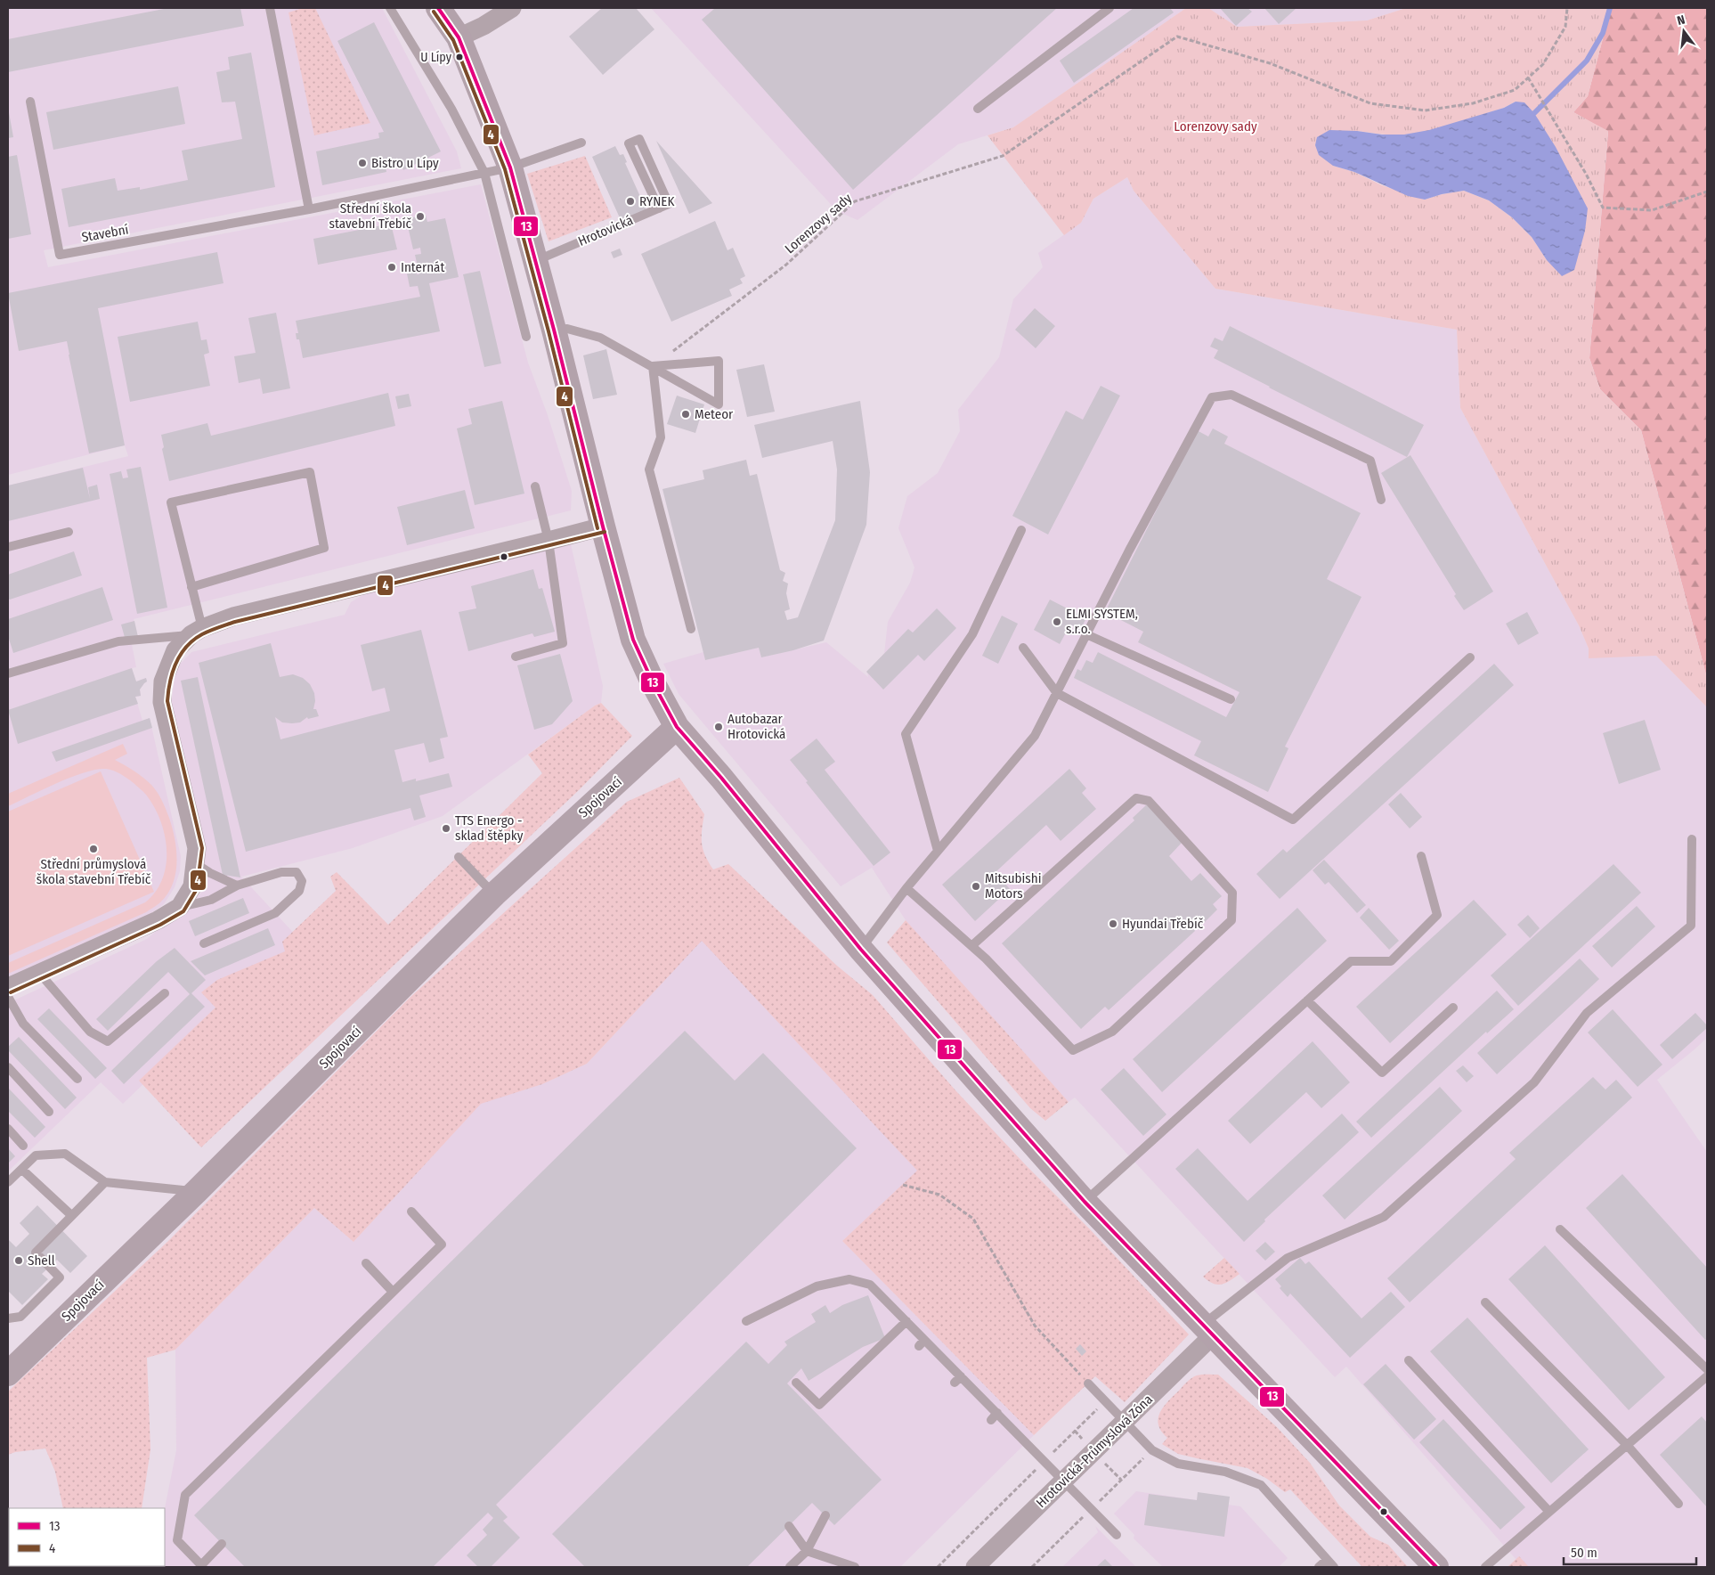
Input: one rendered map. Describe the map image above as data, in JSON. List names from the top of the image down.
{
  "streets": {
    "main road": ["Spojovací"],
    "street": ["Hrotovická-Průmyslová Zóna"],
    "lane": ["Hrotovická", "Stavební"],
    "path": ["Lorenzovy sady"]
  },
  "parks": ["Lorenzovy sady"],
  "places": [
    "U Lípy",
    "Bistro u Lípy",
    "RYNEK",
    "Střední škola stavební Třebíč",
    "Internát",
    "Meteor",
    "ELMI SYSTEM, s.r.o.",
    "Autobazar Hrotovická",
    "TTS Energo - sklad štěpky",
    "Střední průmyslová škola stavební Třebíč",
    "Mitsubishi Motors",
    "Hyundai Třebíč",
    "Shell"
  ],
  "lines": ["transit line 13", "transit line 4"],
  "legend": ["13", "4"],
  "scale_bar": "50 m",
  "north": "top"
}
